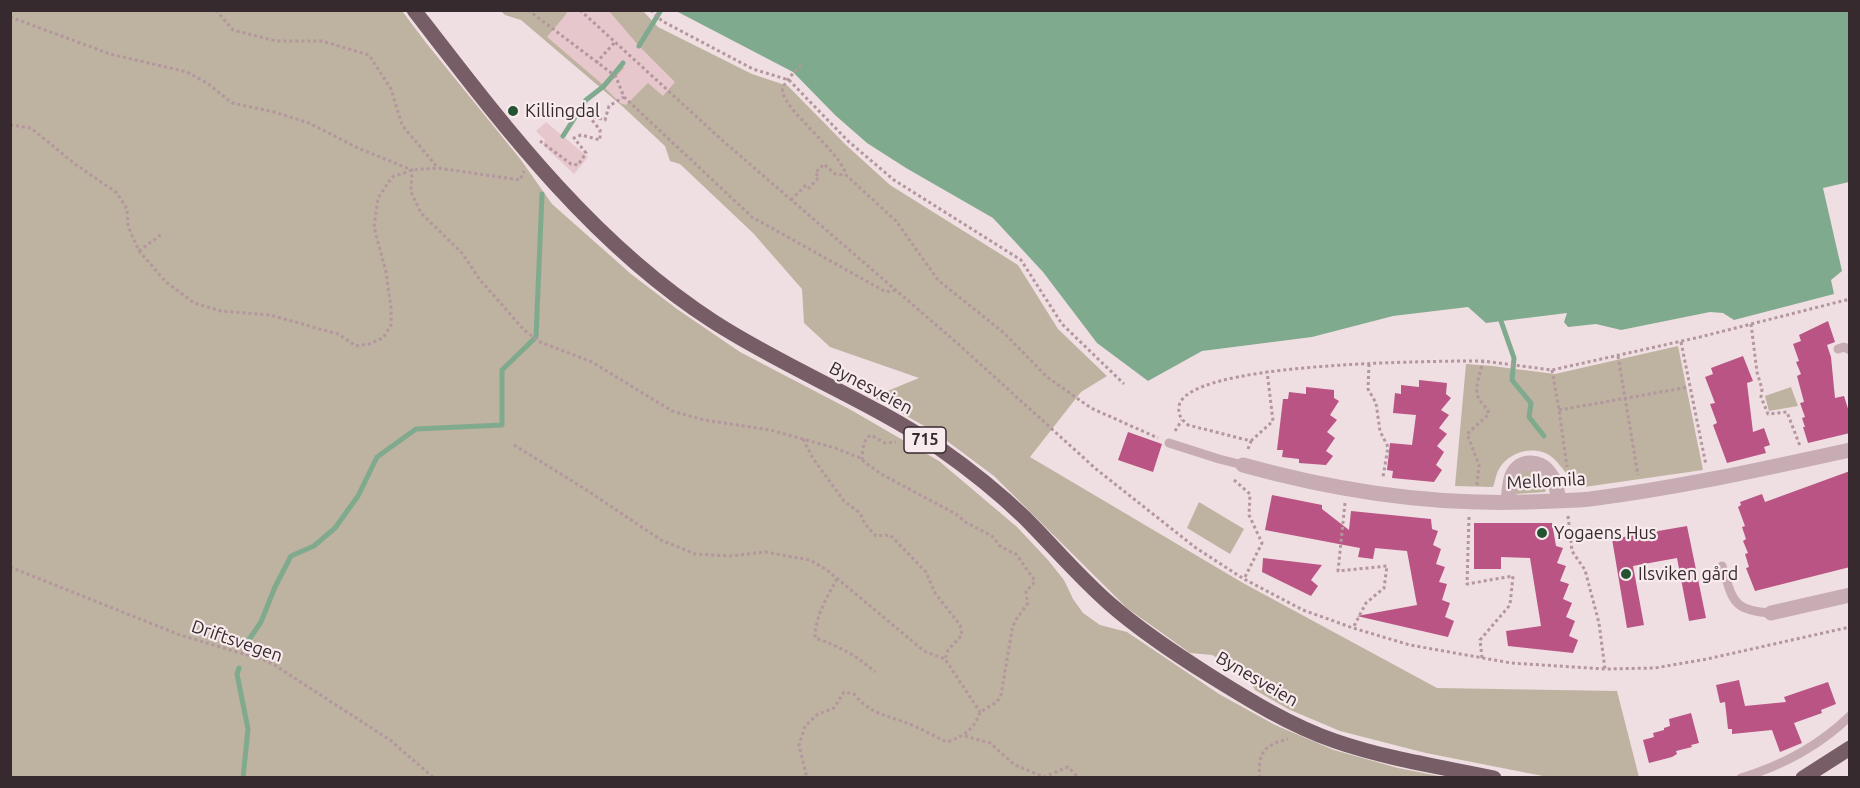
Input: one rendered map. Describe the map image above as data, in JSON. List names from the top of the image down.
{
  "streets": {
    "main road": ["Bynesveien", "715"],
    "street": ["Mellomila"],
    "path": ["Driftsvegen"]
  },
  "places": ["Killingdal", "Yogaens Hus", "Ilsviken gård"]
}
